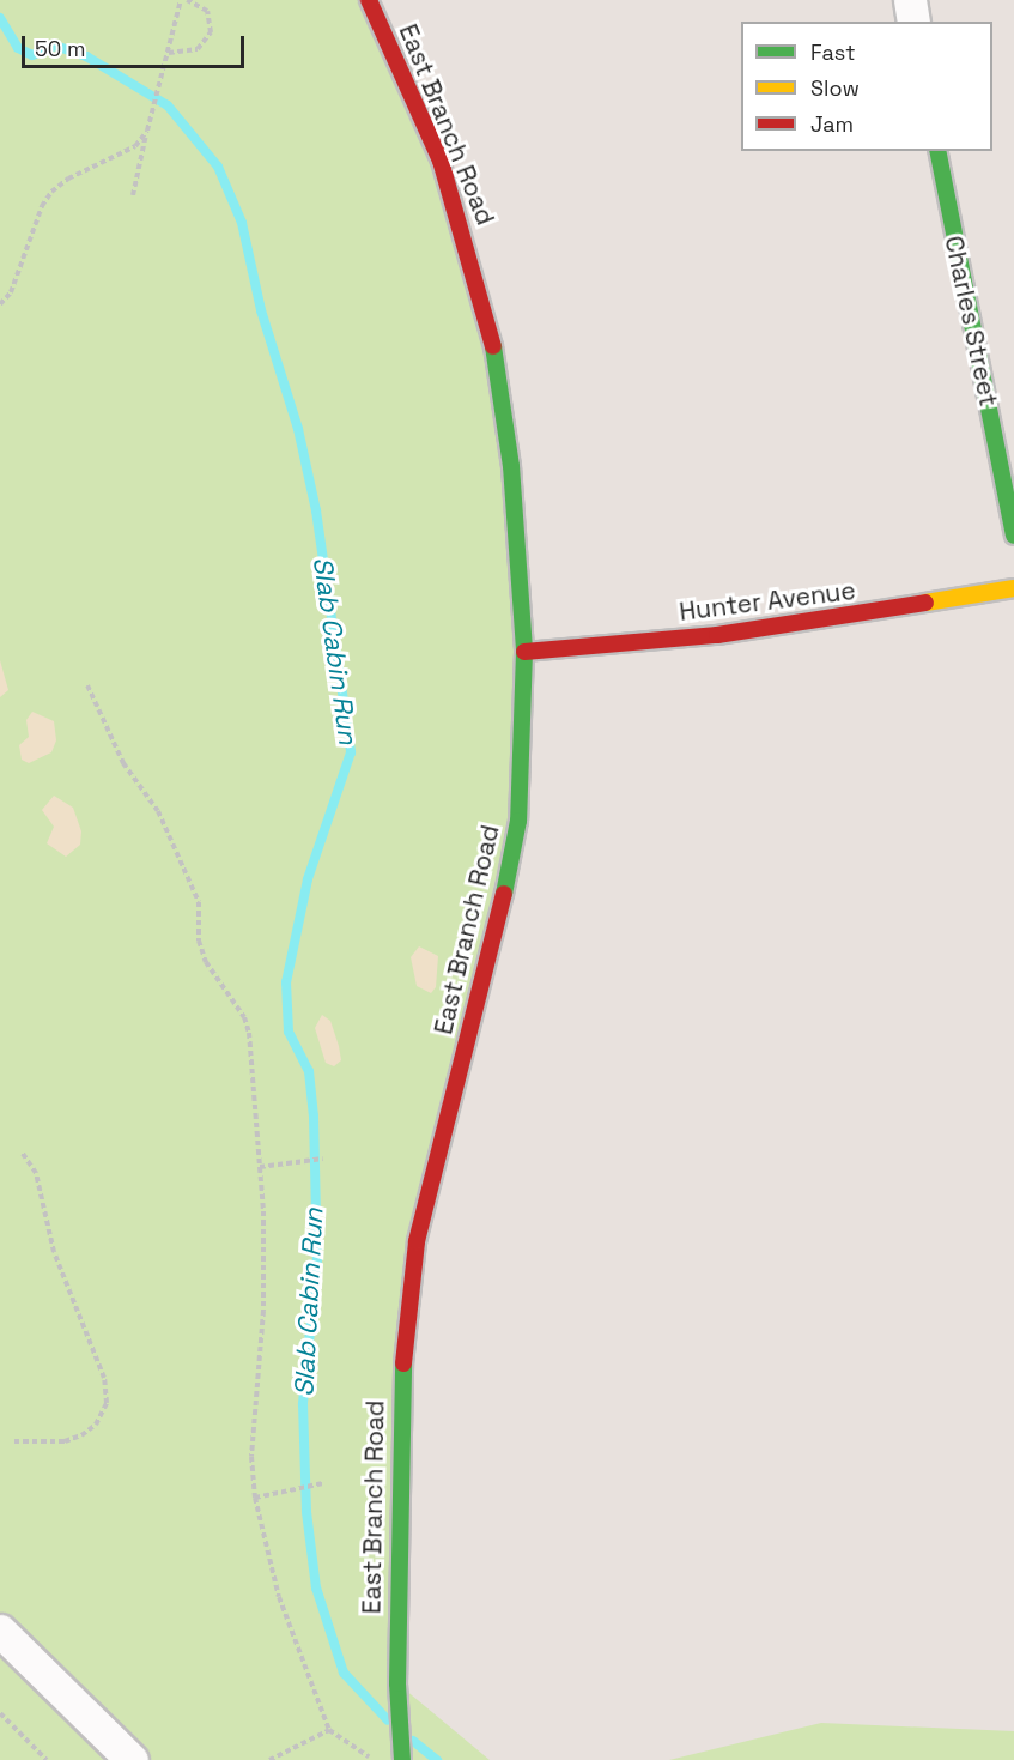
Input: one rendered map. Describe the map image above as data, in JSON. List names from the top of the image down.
{
  "streets": {
    "main road": ["East Branch Road", "Charles Street", "Hunter Avenue"]
  },
  "crossings": [
    ["East Branch Road", "Hunter Avenue"]
  ],
  "water": ["Slab Cabin Run"],
  "legend": ["Fast", "Slow", "Jam"],
  "scale_bar": "50 m"
}
